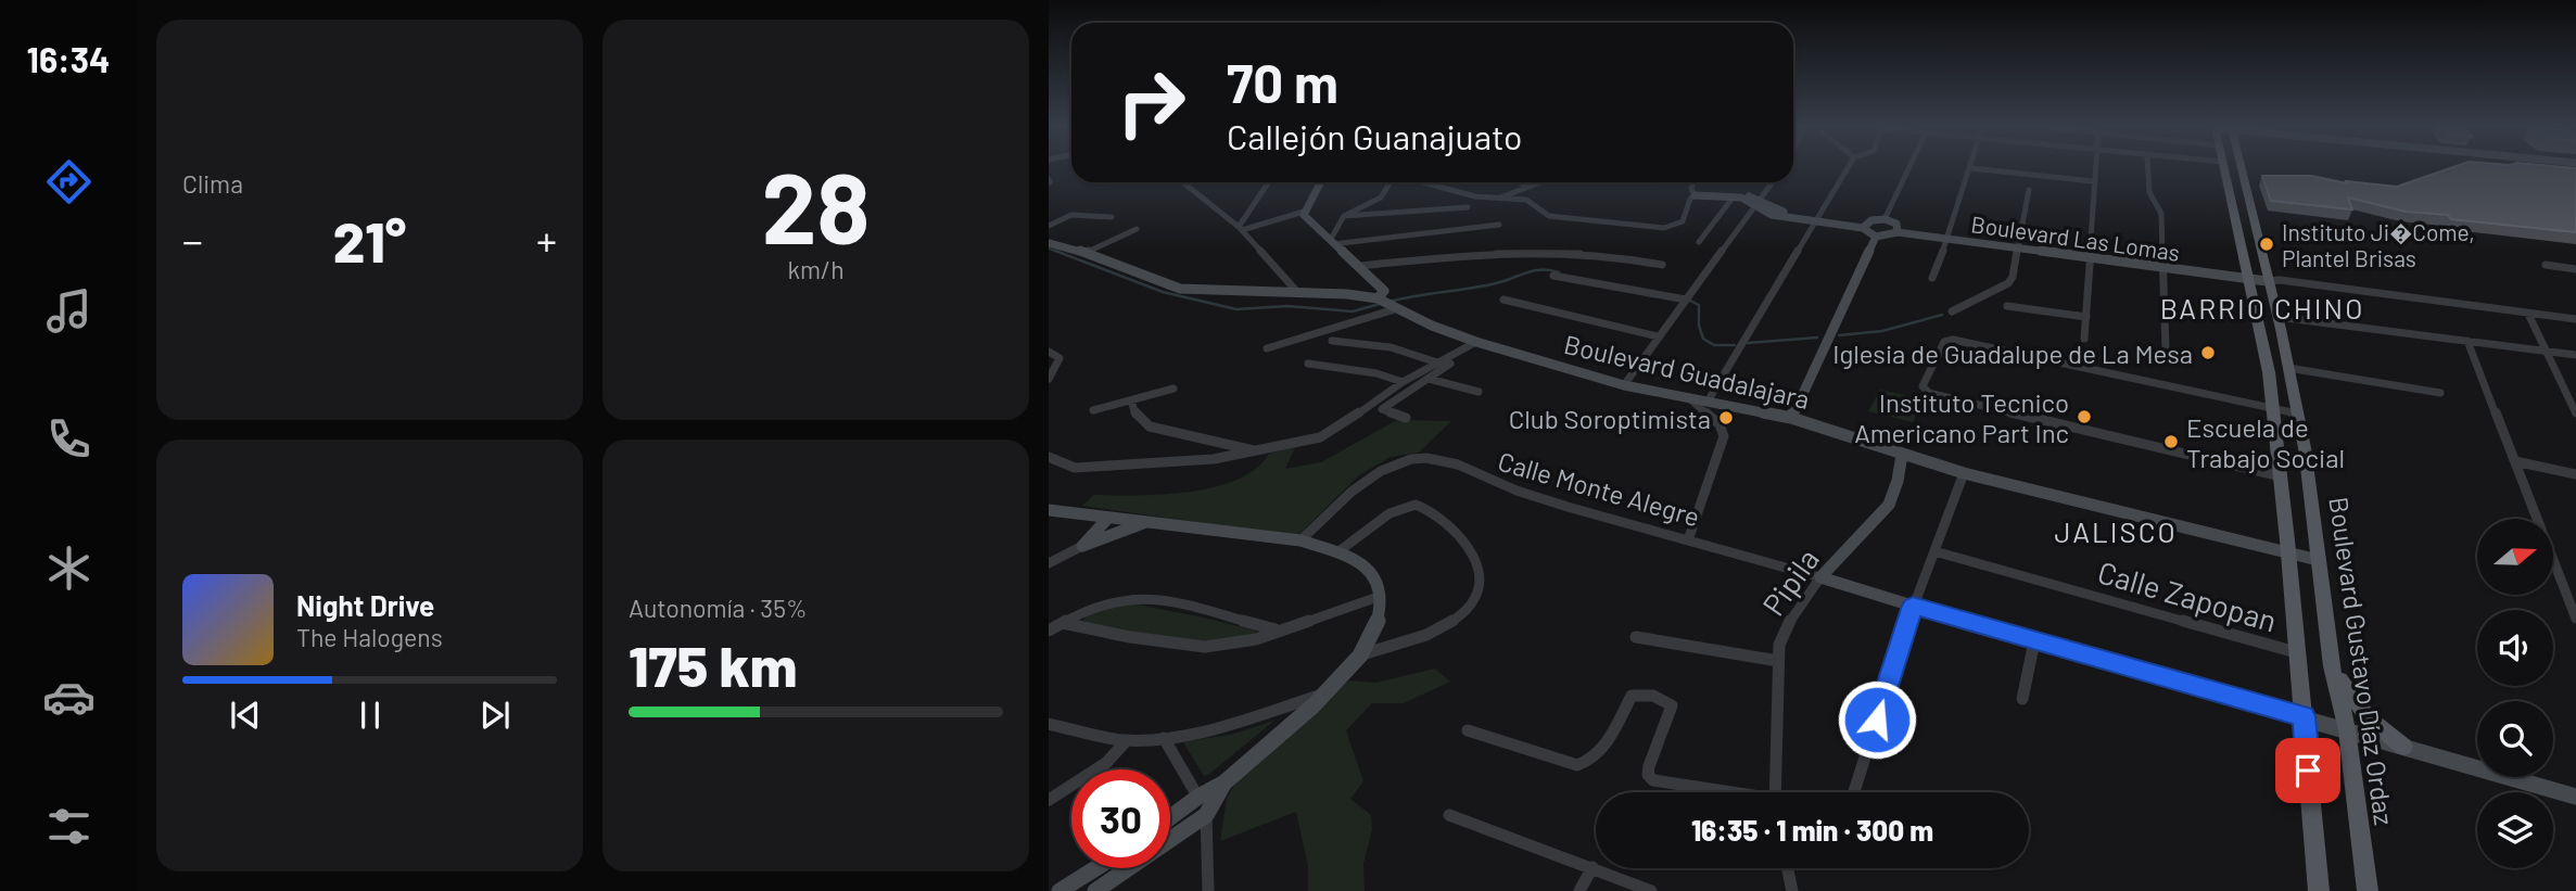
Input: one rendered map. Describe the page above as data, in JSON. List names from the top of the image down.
{
  "streets": {
    "main road": [
      "Boulevard Las Lomas",
      "Boulevard Guadalajara",
      "Pipila",
      "Boulevard Gustavo Díaz Ordaz"
    ],
    "street": ["Calle Monte Alegre", "Calle Zapopan"]
  },
  "crossings": [
    ["Boulevard Las Lomas", "Boulevard Gustavo Díaz Ordaz"],
    ["Boulevard Guadalajara", "Pipila"],
    ["Boulevard Guadalajara", "Boulevard Gustavo Díaz Ordaz"],
    ["Calle Monte Alegre", "Pipila"]
  ],
  "districts": ["BARRIO CHINO", "JALISCO"],
  "places": [
    "Instituto Ji�Come, Plantel Brisas",
    "Iglesia de Guadalupe de La Mesa",
    "Instituto Tecnico Americano Part Inc",
    "Club Soroptimista",
    "Escuela de Trabajo Social"
  ],
  "north": "right",
  "page": {
    "tabs": "16:34",
    "tile": [
      "Clima",
      ["28", "km/h"],
      ["Autonomía · 35%", "175 km"]
    ],
    "turn": ["70 m", "Callejón Guanajuato"],
    "heat": ["−", "21°", "+"],
    "song": ["Night Drive", "The Halogens"],
    "limit": "30",
    "trip": "16:35 · 1 min · 300 m"
  }
}
